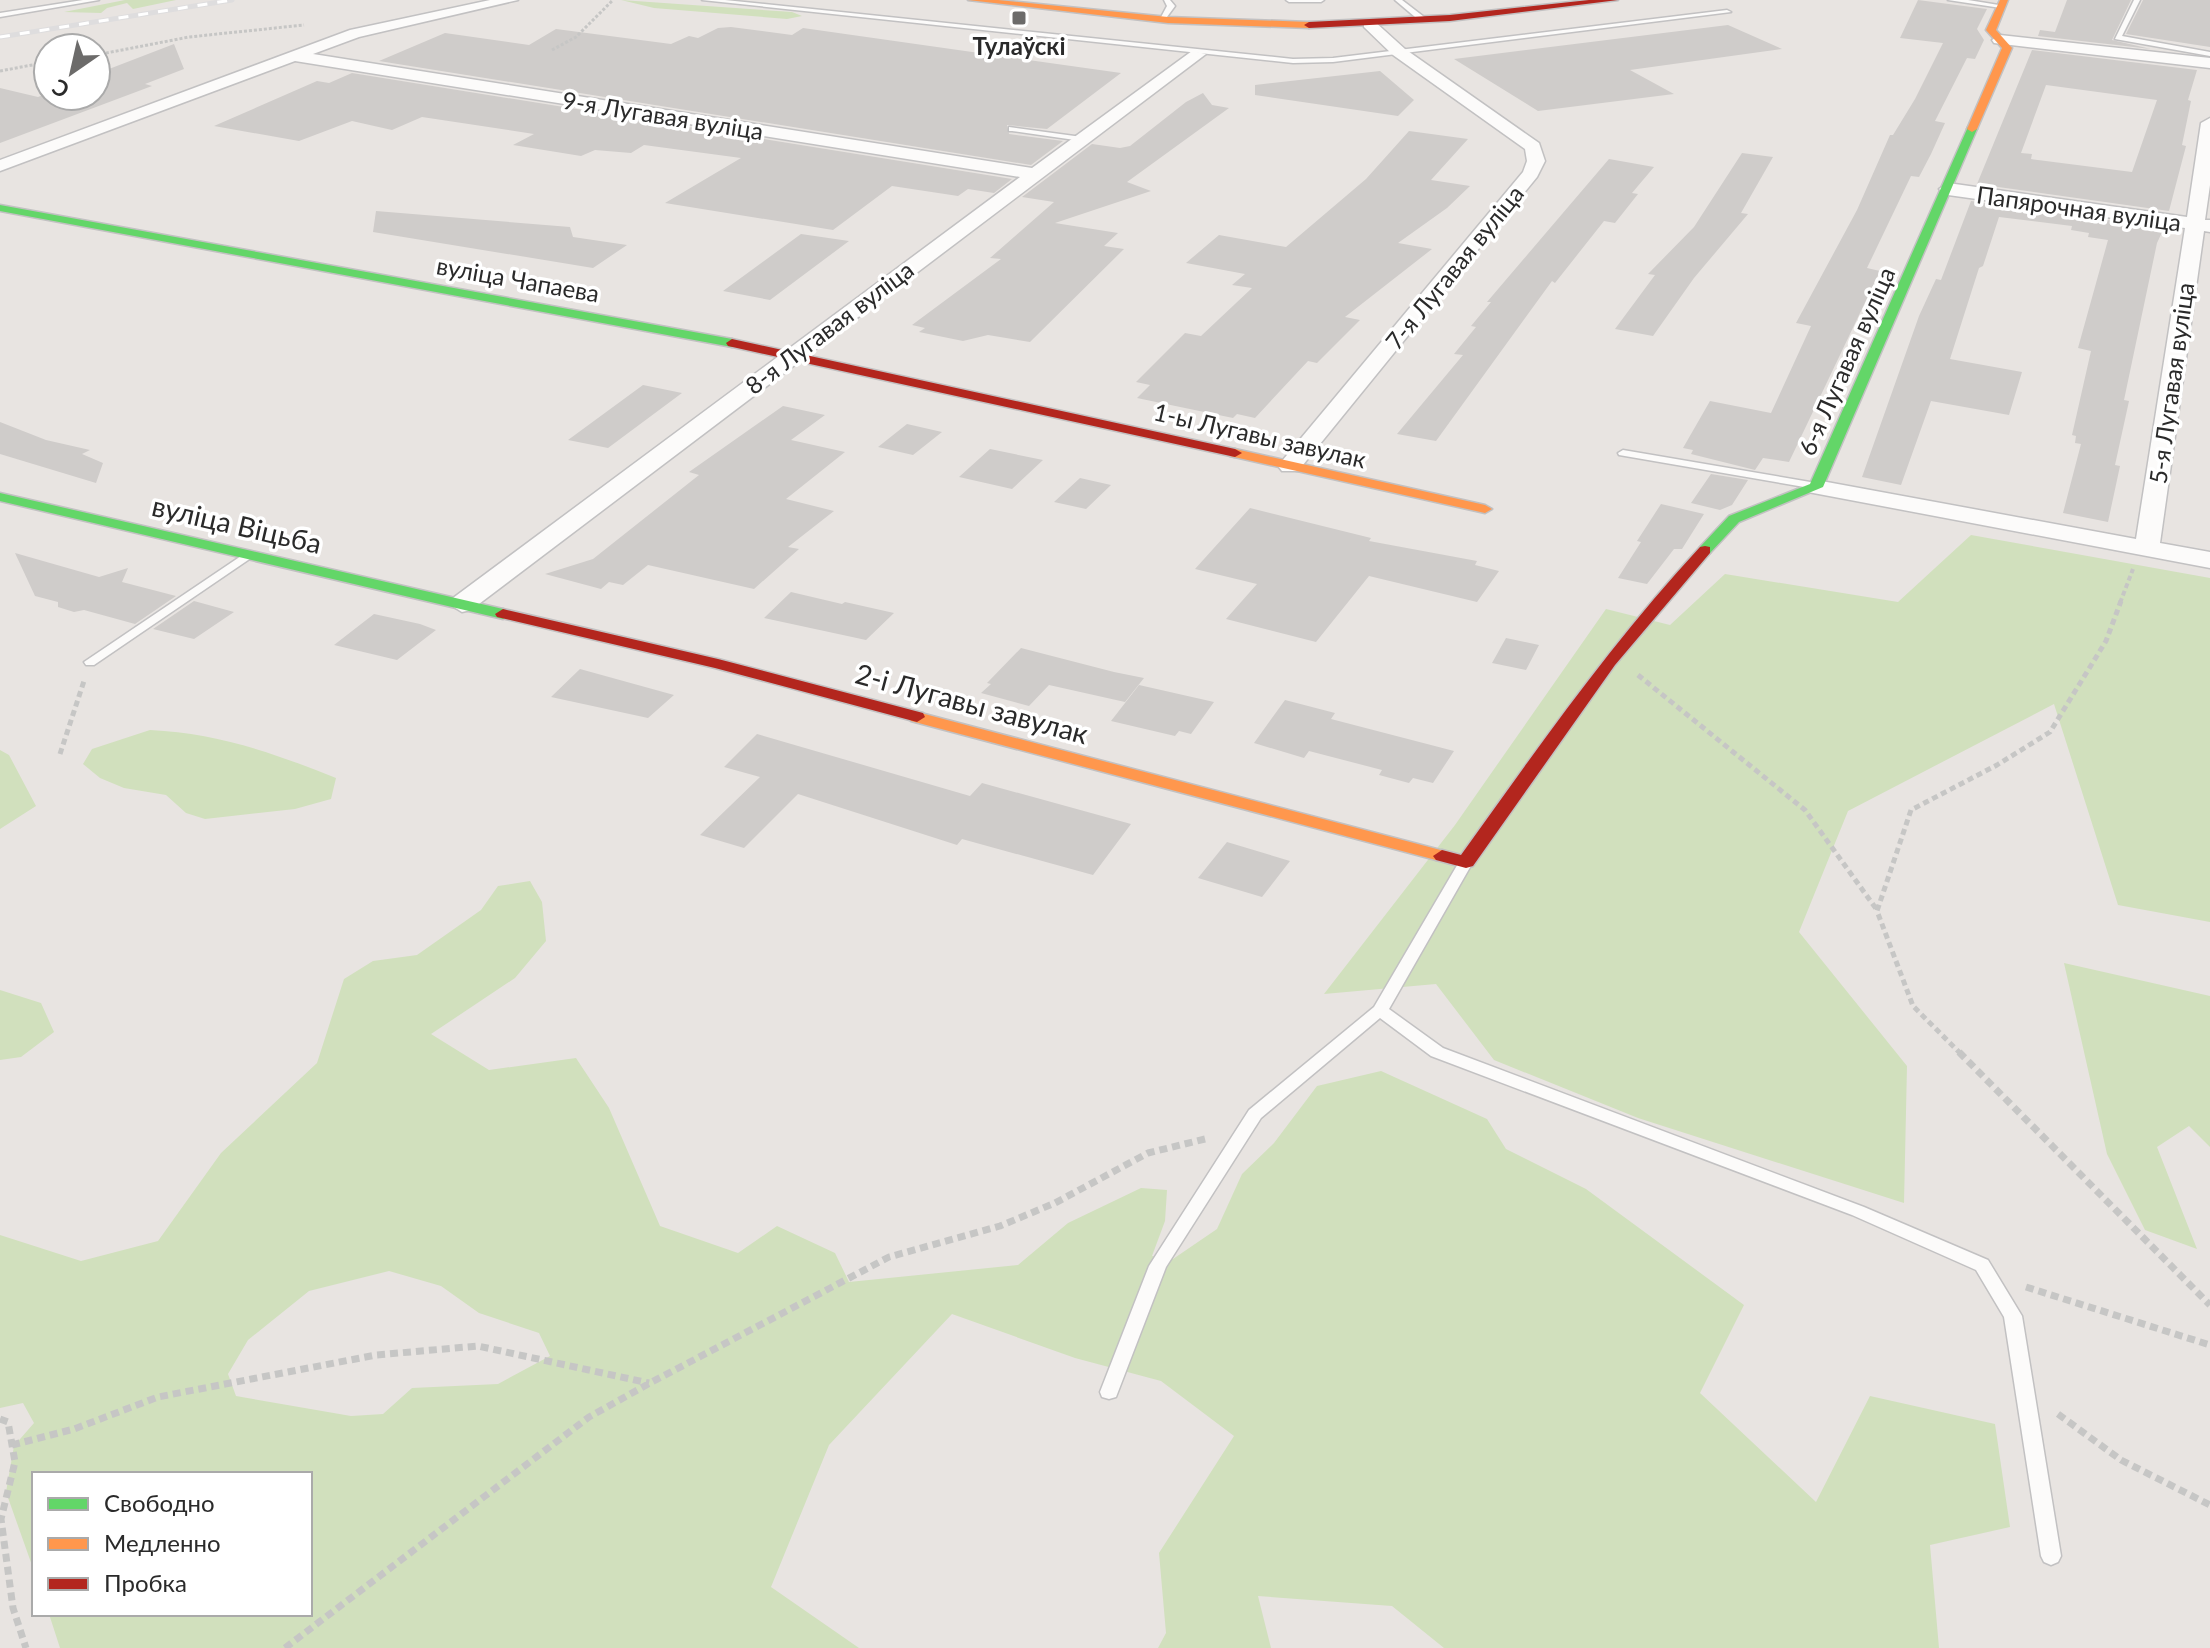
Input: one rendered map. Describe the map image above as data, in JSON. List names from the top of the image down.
{
  "streets": {
    "street": [
      "9-я Лугавая вуліца",
      "Папярочная вуліца",
      "7-я Лугавая вуліца",
      "вуліца Чапаева",
      "8-я Лугавая вуліца",
      "6-я Лугавая вуліца",
      "5-я Лугавая вуліца",
      "1-ы Лугавы завулак",
      "вуліца Віцьба",
      "2-і Лугавы завулак"
    ]
  },
  "crossings": [
    ["9-я Лугавая вуліца", "8-я Лугавая вуліца"],
    ["Папярочная вуліца", "6-я Лугавая вуліца"],
    ["Папярочная вуліца", "5-я Лугавая вуліца"],
    ["7-я Лугавая вуліца", "1-ы Лугавы завулак"],
    ["вуліца Чапаева", "8-я Лугавая вуліца"],
    ["вуліца Чапаева", "1-ы Лугавы завулак"],
    ["8-я Лугавая вуліца", "вуліца Віцьба"],
    ["8-я Лугавая вуліца", "2-і Лугавы завулак"],
    ["6-я Лугавая вуліца", "2-і Лугавы завулак"],
    ["вуліца Віцьба", "2-і Лугавы завулак"]
  ],
  "places": {
    "transit": ["Тулаўскі"]
  },
  "legend": ["Свободно", "Медленно", "Пробка"],
  "north": "bottom left"
}
